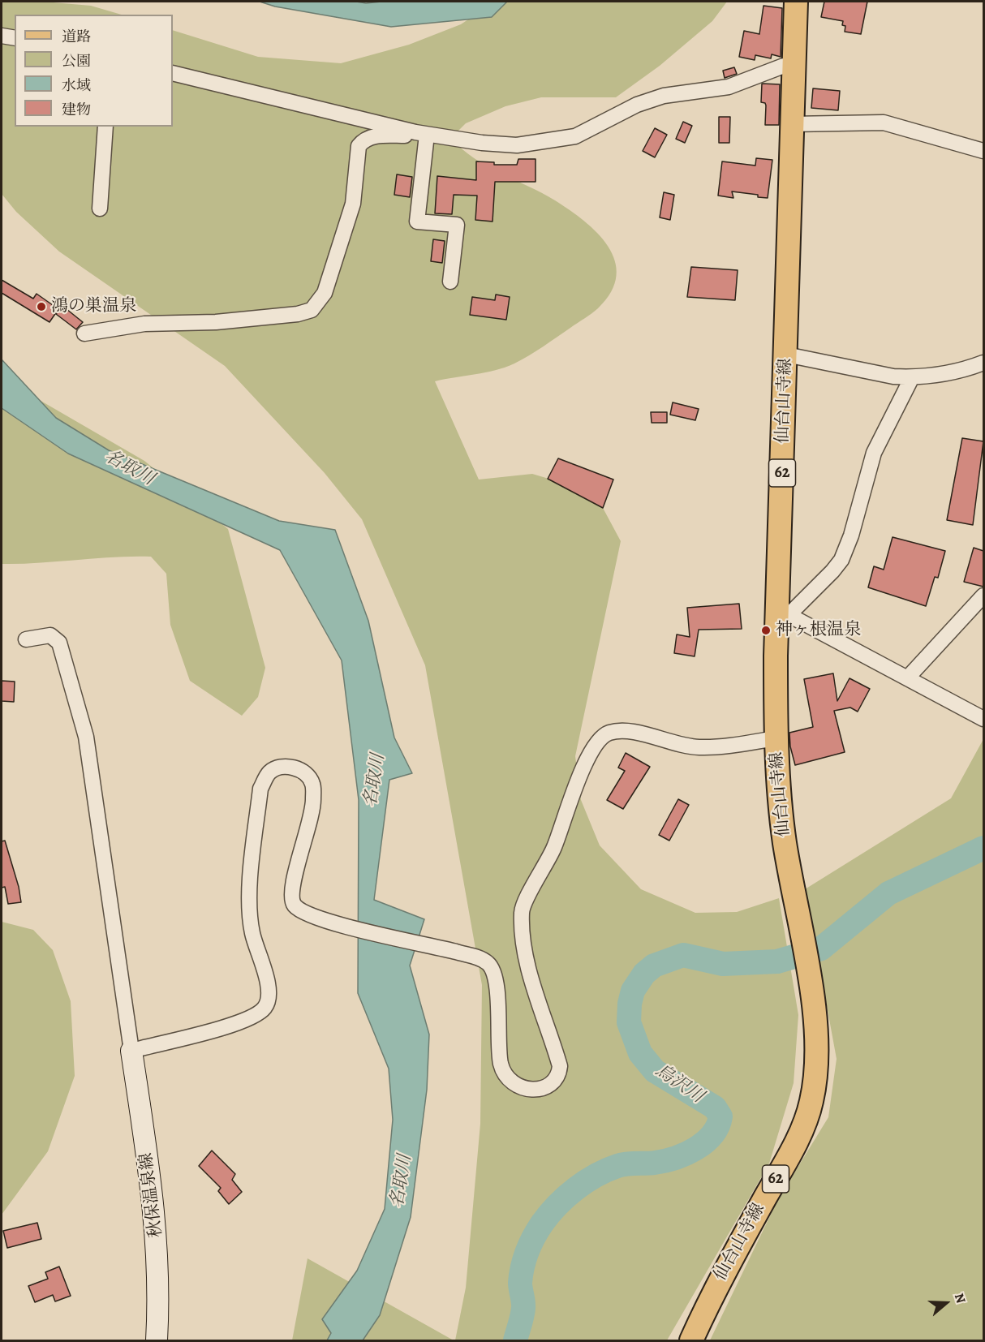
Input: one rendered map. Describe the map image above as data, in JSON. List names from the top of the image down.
{
  "streets": {
    "main road": ["仙台山寺線", "62", "秋保温泉線"]
  },
  "water": ["名取川", "烏沢川"],
  "places": ["鴻の巣温泉", "神ヶ根温泉"],
  "legend": [
    "道路",
    "公園",
    "水域",
    "建物"
  ],
  "north": "right"
}
